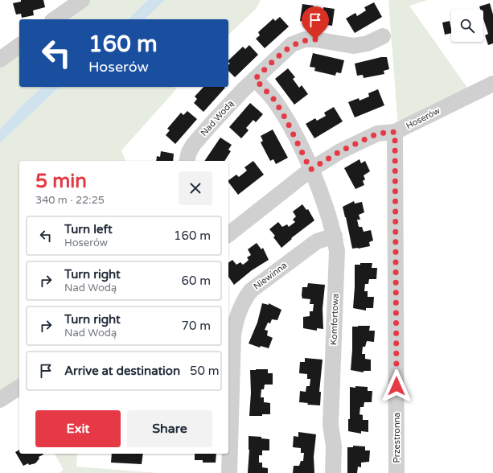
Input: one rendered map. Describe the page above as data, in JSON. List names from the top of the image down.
{
  "streets": {
    "street": [
      "Nad Wodą",
      "Hoserów",
      "Niewinna",
      "Komfortowa",
      "Przestronna"
    ]
  },
  "crossings": [
    ["Hoserów", "Komfortowa"],
    ["Hoserów", "Przestronna"],
    ["Niewinna", "Komfortowa"]
  ],
  "page": {
    "turn": ["160 m", "Hoserów"],
    "heading": ["5 min", "340 m · 22:25"],
    "list": [
      {
        "name": "Turn left",
        "note": "Hoserów",
        "value": "160 m"
      },
      {
        "name": "Turn right",
        "note": "Nad Wodą",
        "value": "60 m"
      },
      {
        "name": "Turn right",
        "note": "Nad Wodą",
        "value": "70 m"
      },
      {
        "name": "Arrive at destination",
        "value": "50 m"
      }
    ],
    "buttons": ["Exit", "Share"]
  }
}
